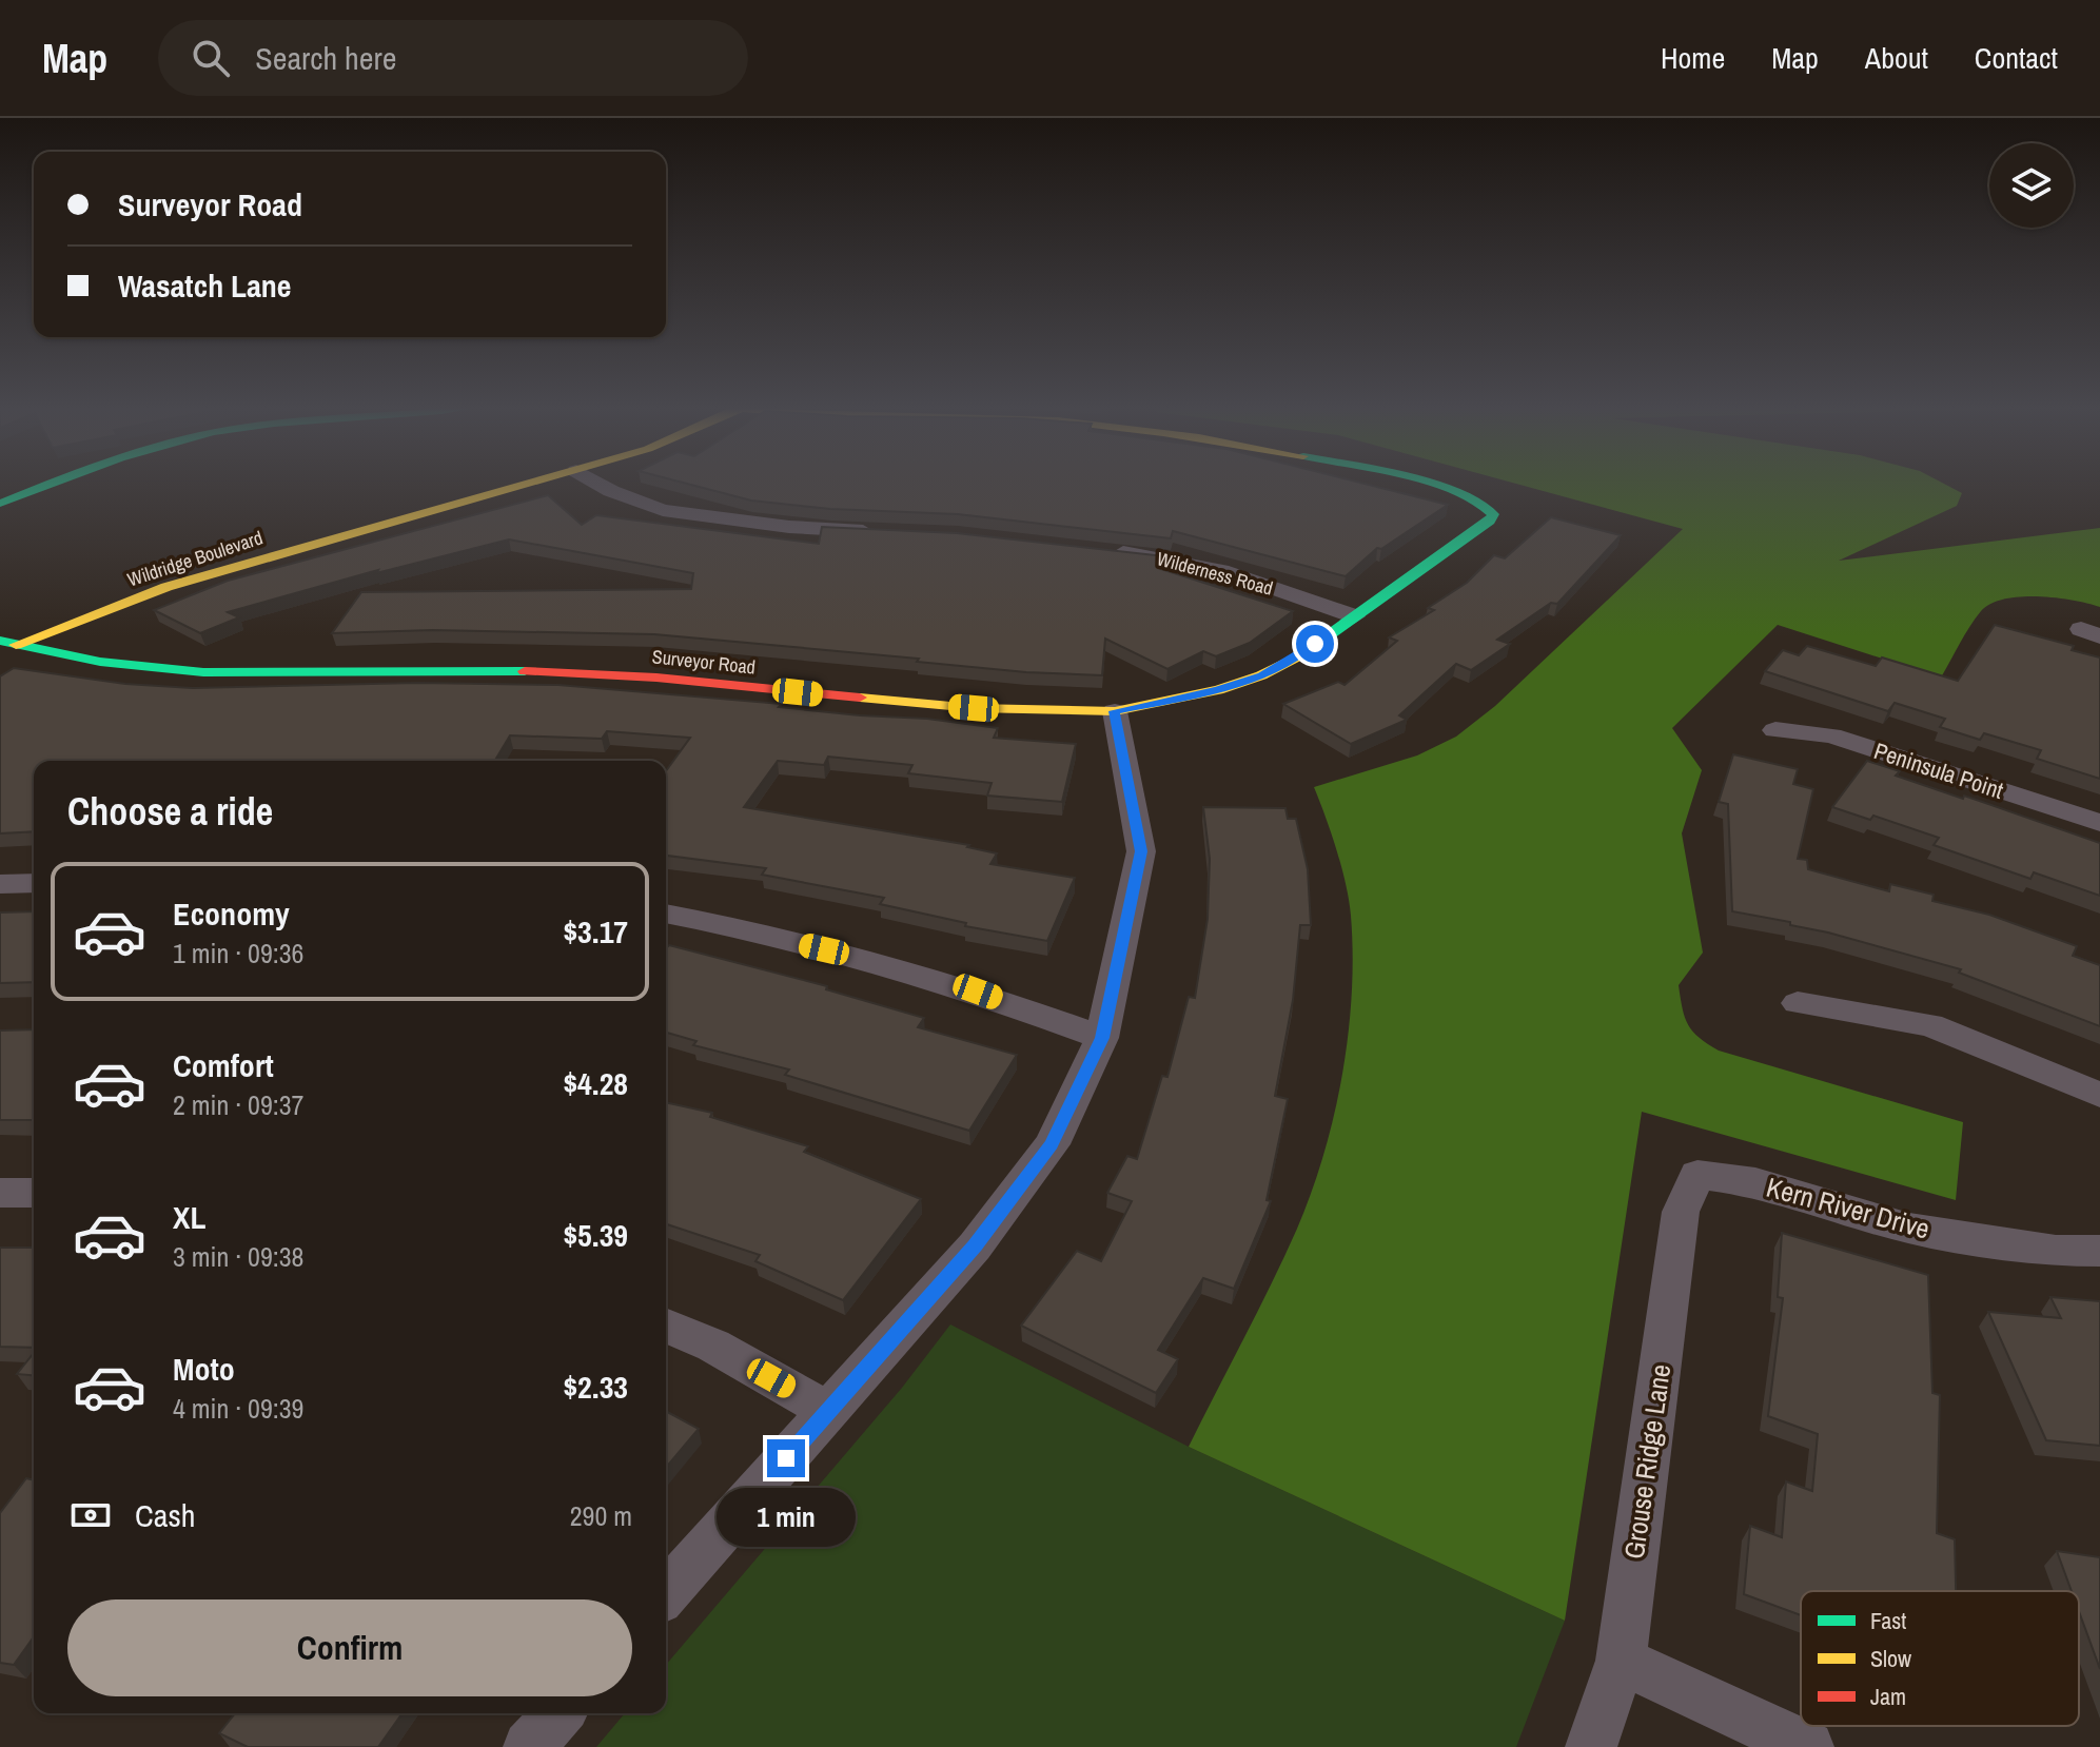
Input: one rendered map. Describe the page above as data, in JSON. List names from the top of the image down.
{
  "streets": {
    "street": [
      "Wildridge Boulevard",
      "Wilderness Road",
      "Surveyor Road",
      "Peninsula Point",
      "Kern River Drive",
      "Grouse Ridge Lane"
    ]
  },
  "crossings": [
    ["Wildridge Boulevard", "Surveyor Road"],
    ["Wilderness Road", "Surveyor Road"],
    ["Kern River Drive", "Grouse Ridge Lane"]
  ],
  "legend": ["Fast", "Slow", "Jam"],
  "page": {
    "header": "Map",
    "search": "Search here",
    "nav": [
      "Home",
      "Map",
      "About",
      "Contact"
    ],
    "banner": ["Surveyor Road", "Wasatch Lane"],
    "heading": "Choose a ride",
    "list": [
      {
        "name": "Economy",
        "note": "1 min · 09:36",
        "value": "$3.17"
      },
      {
        "name": "Comfort",
        "note": "2 min · 09:37",
        "value": "$4.28"
      },
      {
        "name": "XL",
        "note": "3 min · 09:38",
        "value": "$5.39"
      },
      {
        "name": "Moto",
        "note": "4 min · 09:39",
        "value": "$2.33"
      }
    ],
    "pay": ["Cash", "290 m"],
    "bubble": "1 min",
    "buttons": "Confirm"
  }
}
